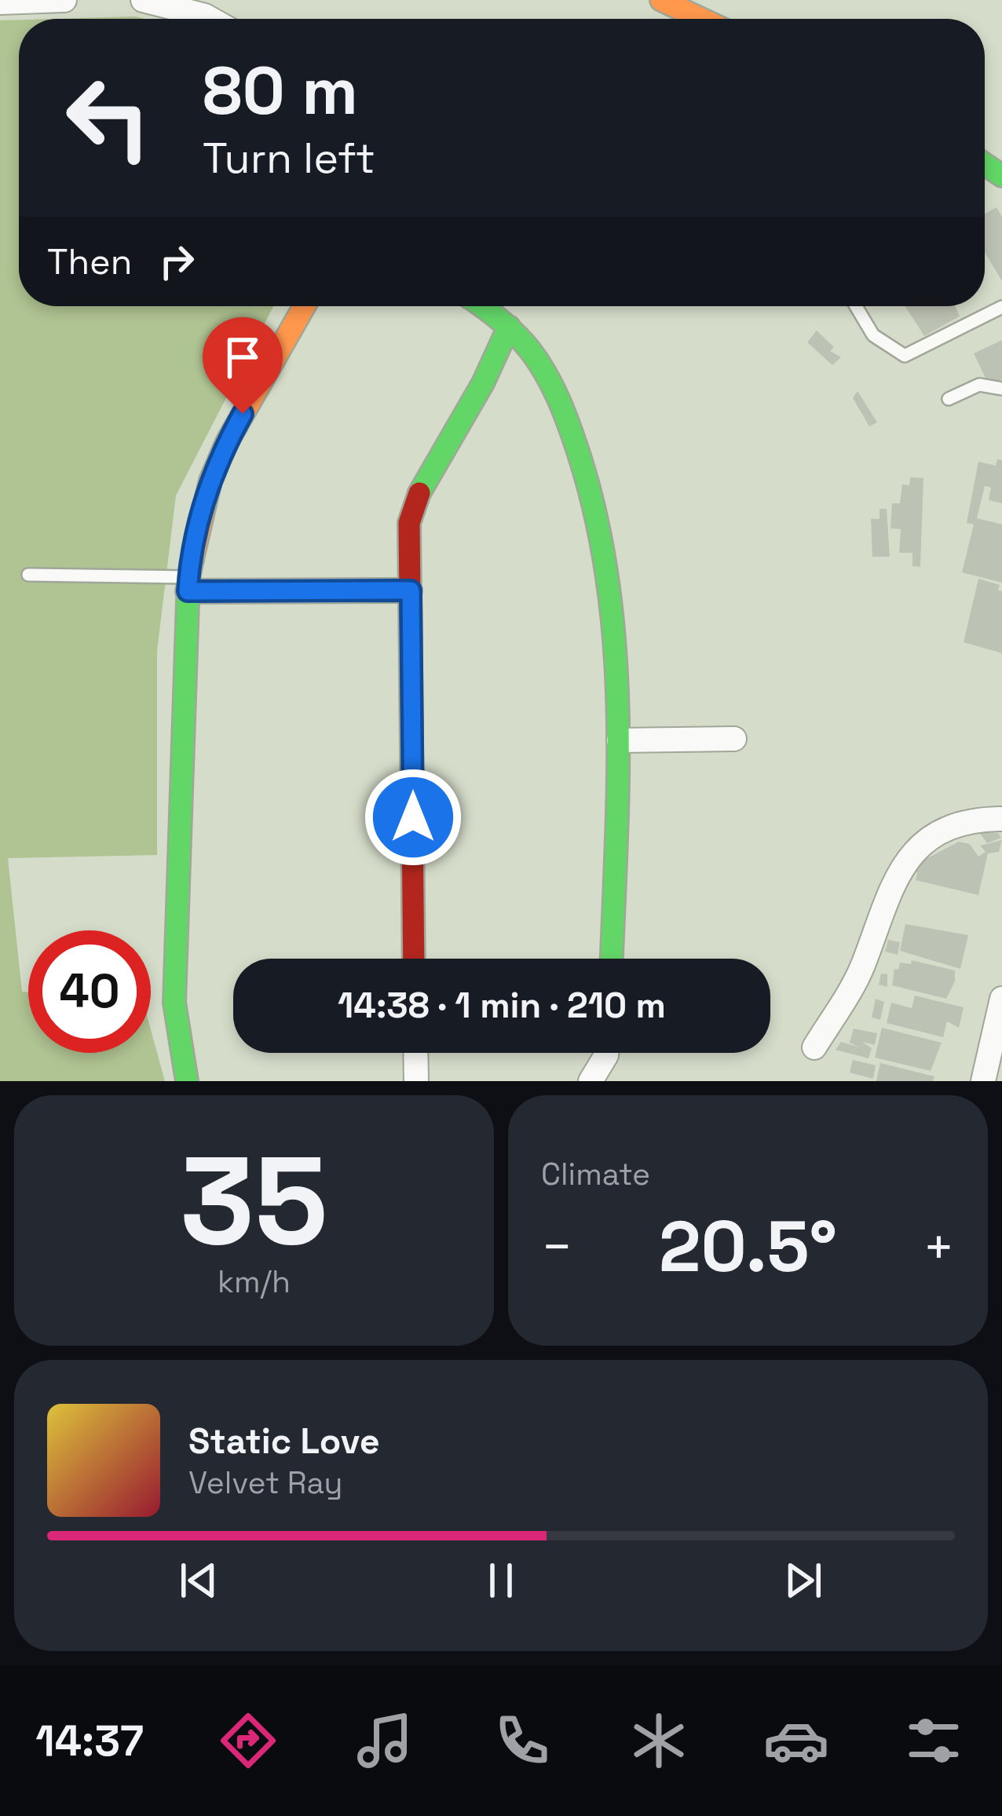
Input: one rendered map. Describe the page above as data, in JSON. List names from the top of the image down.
{
  "page": {
    "turn": ["80 m", "Turn left"],
    "then": "Then",
    "limit": "40",
    "trip": "14:38 · 1 min · 210 m",
    "tile": [
      ["35", "km/h"],
      "Climate"
    ],
    "heat": ["−", "20.5°", "+"],
    "song": ["Static Love", "Velvet Ray"],
    "tabs": "14:37"
  }
}
